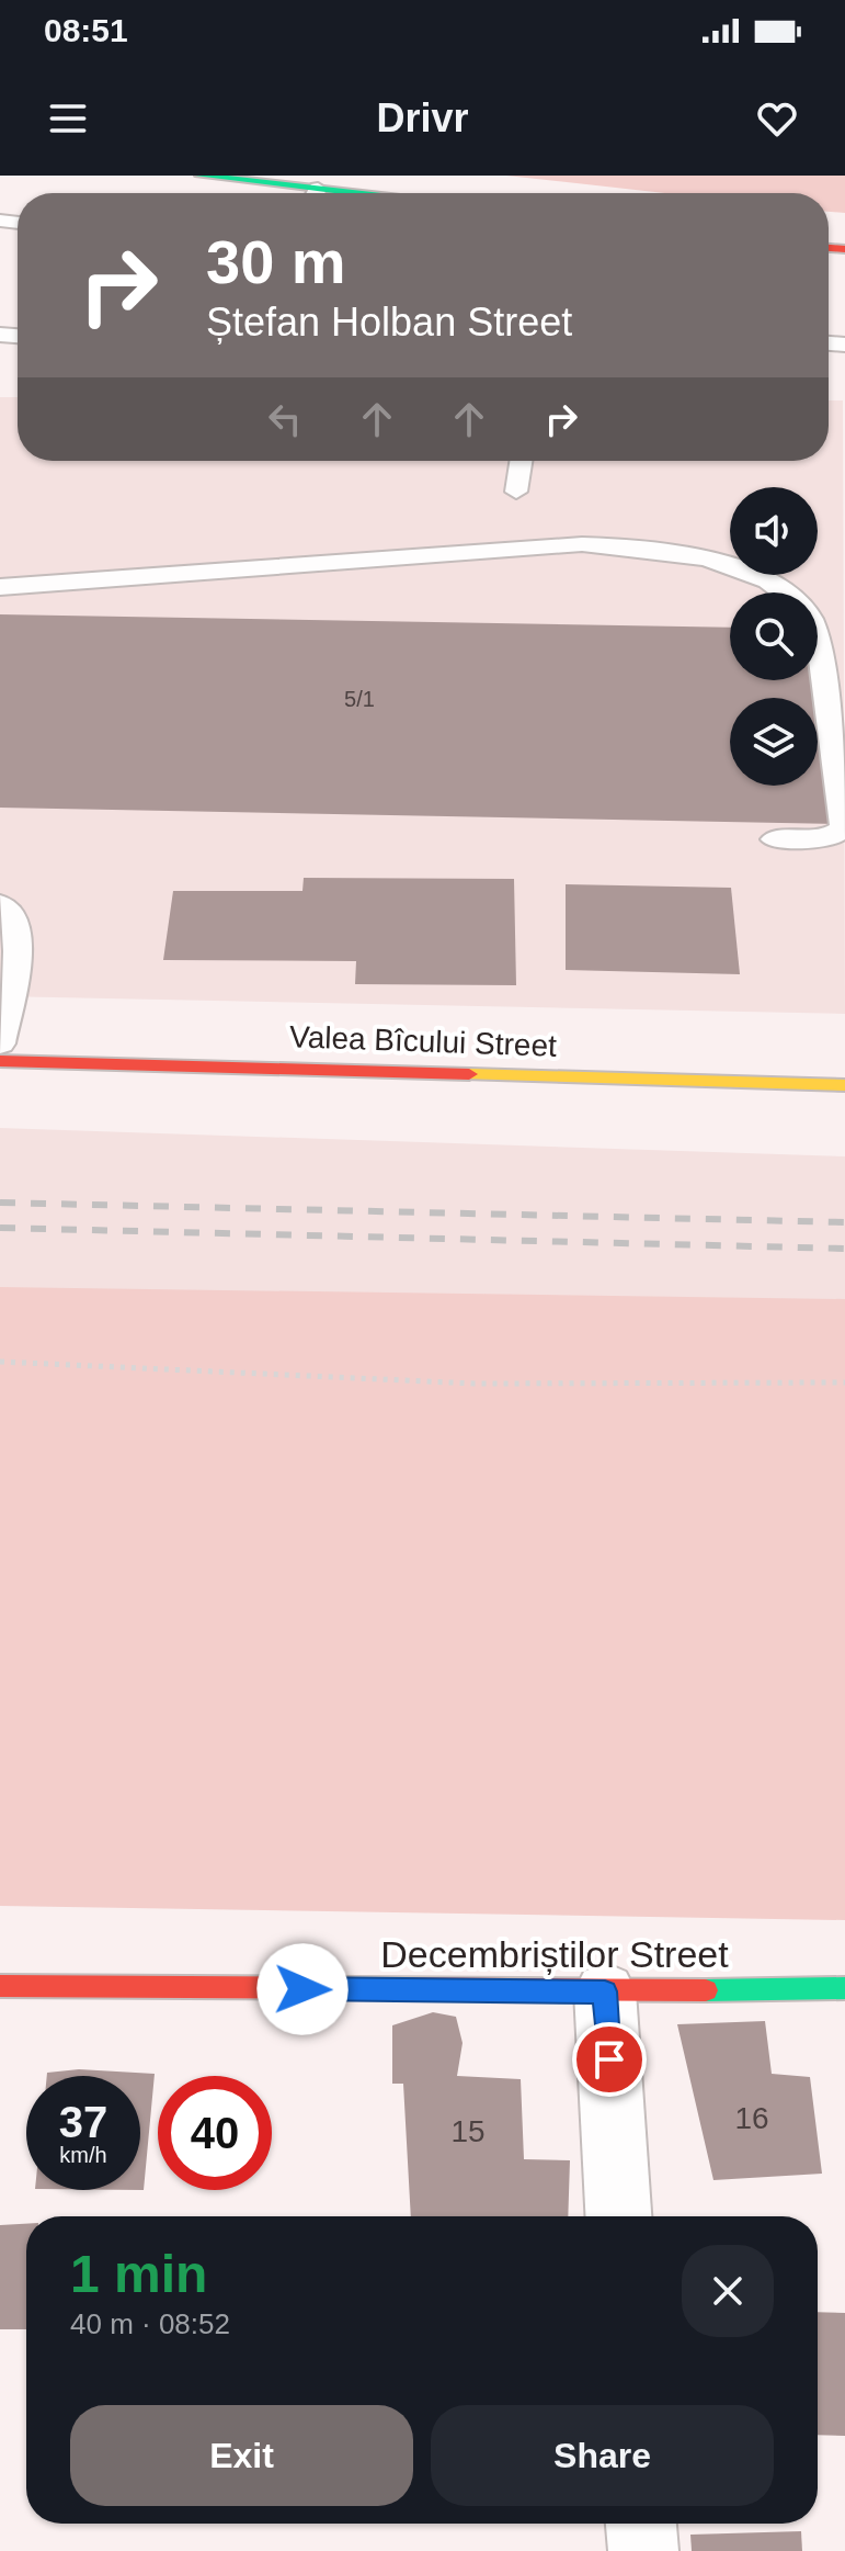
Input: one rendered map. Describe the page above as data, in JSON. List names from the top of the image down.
{
  "streets": {
    "street": ["Valea Bîcului Street", "Decembriștilor Street"]
  },
  "house_numbers": ["5/1", "16", "15"],
  "page": {
    "status": "08:51",
    "header": "Drivr",
    "turn": ["30 m", "Ștefan Holban Street"],
    "speed": "37 km/h",
    "limit": "40",
    "heading": ["1 min", "40 m · 08:52"],
    "buttons": ["Exit", "Share"]
  }
}
